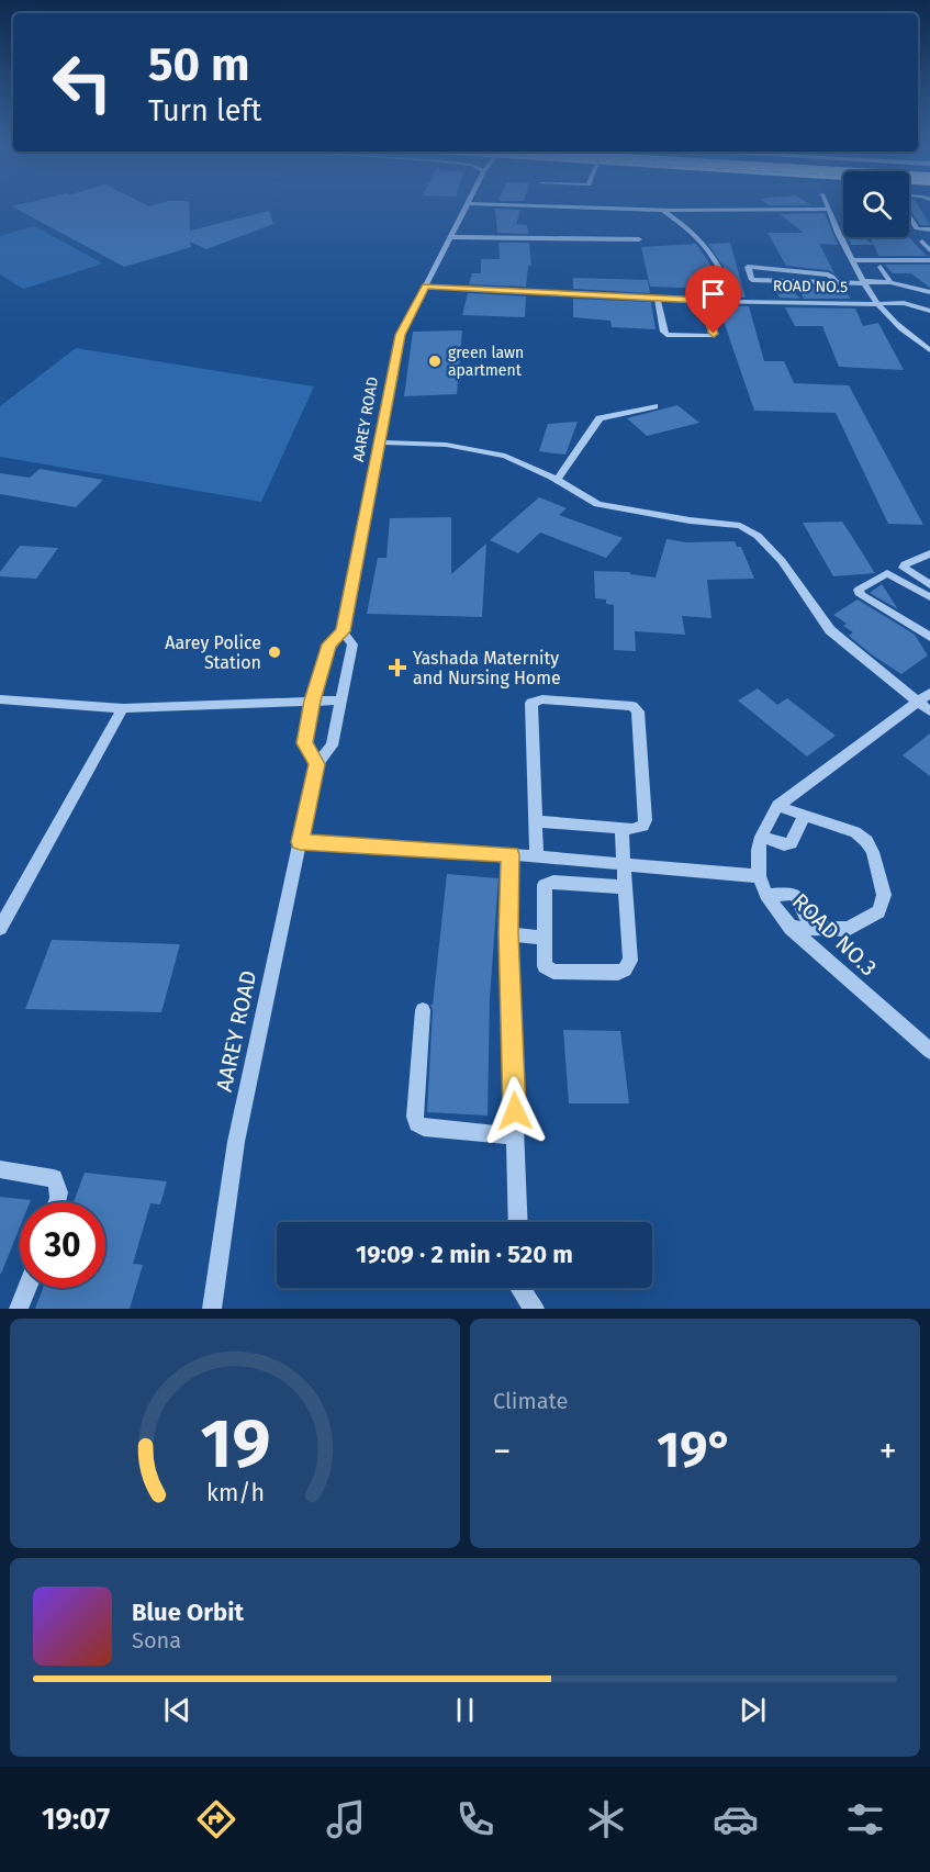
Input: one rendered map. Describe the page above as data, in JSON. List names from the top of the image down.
{
  "streets": {
    "street": ["ROAD NO.5", "AAREY ROAD", "ROAD NO.3"]
  },
  "places": {
    "other": ["green lawn apartment", "Aarey Police Station"],
    "health": ["Yashada Maternity and Nursing Home"]
  },
  "page": {
    "turn": ["50 m", "Turn left"],
    "limit": "30",
    "trip": "19:09 · 2 min · 520 m",
    "tile": "Climate",
    "heat": ["−", "19°", "+"],
    "song": ["Blue Orbit", "Sona"],
    "tabs": "19:07",
    "gauge": ["19", "km/h"]
  }
}
